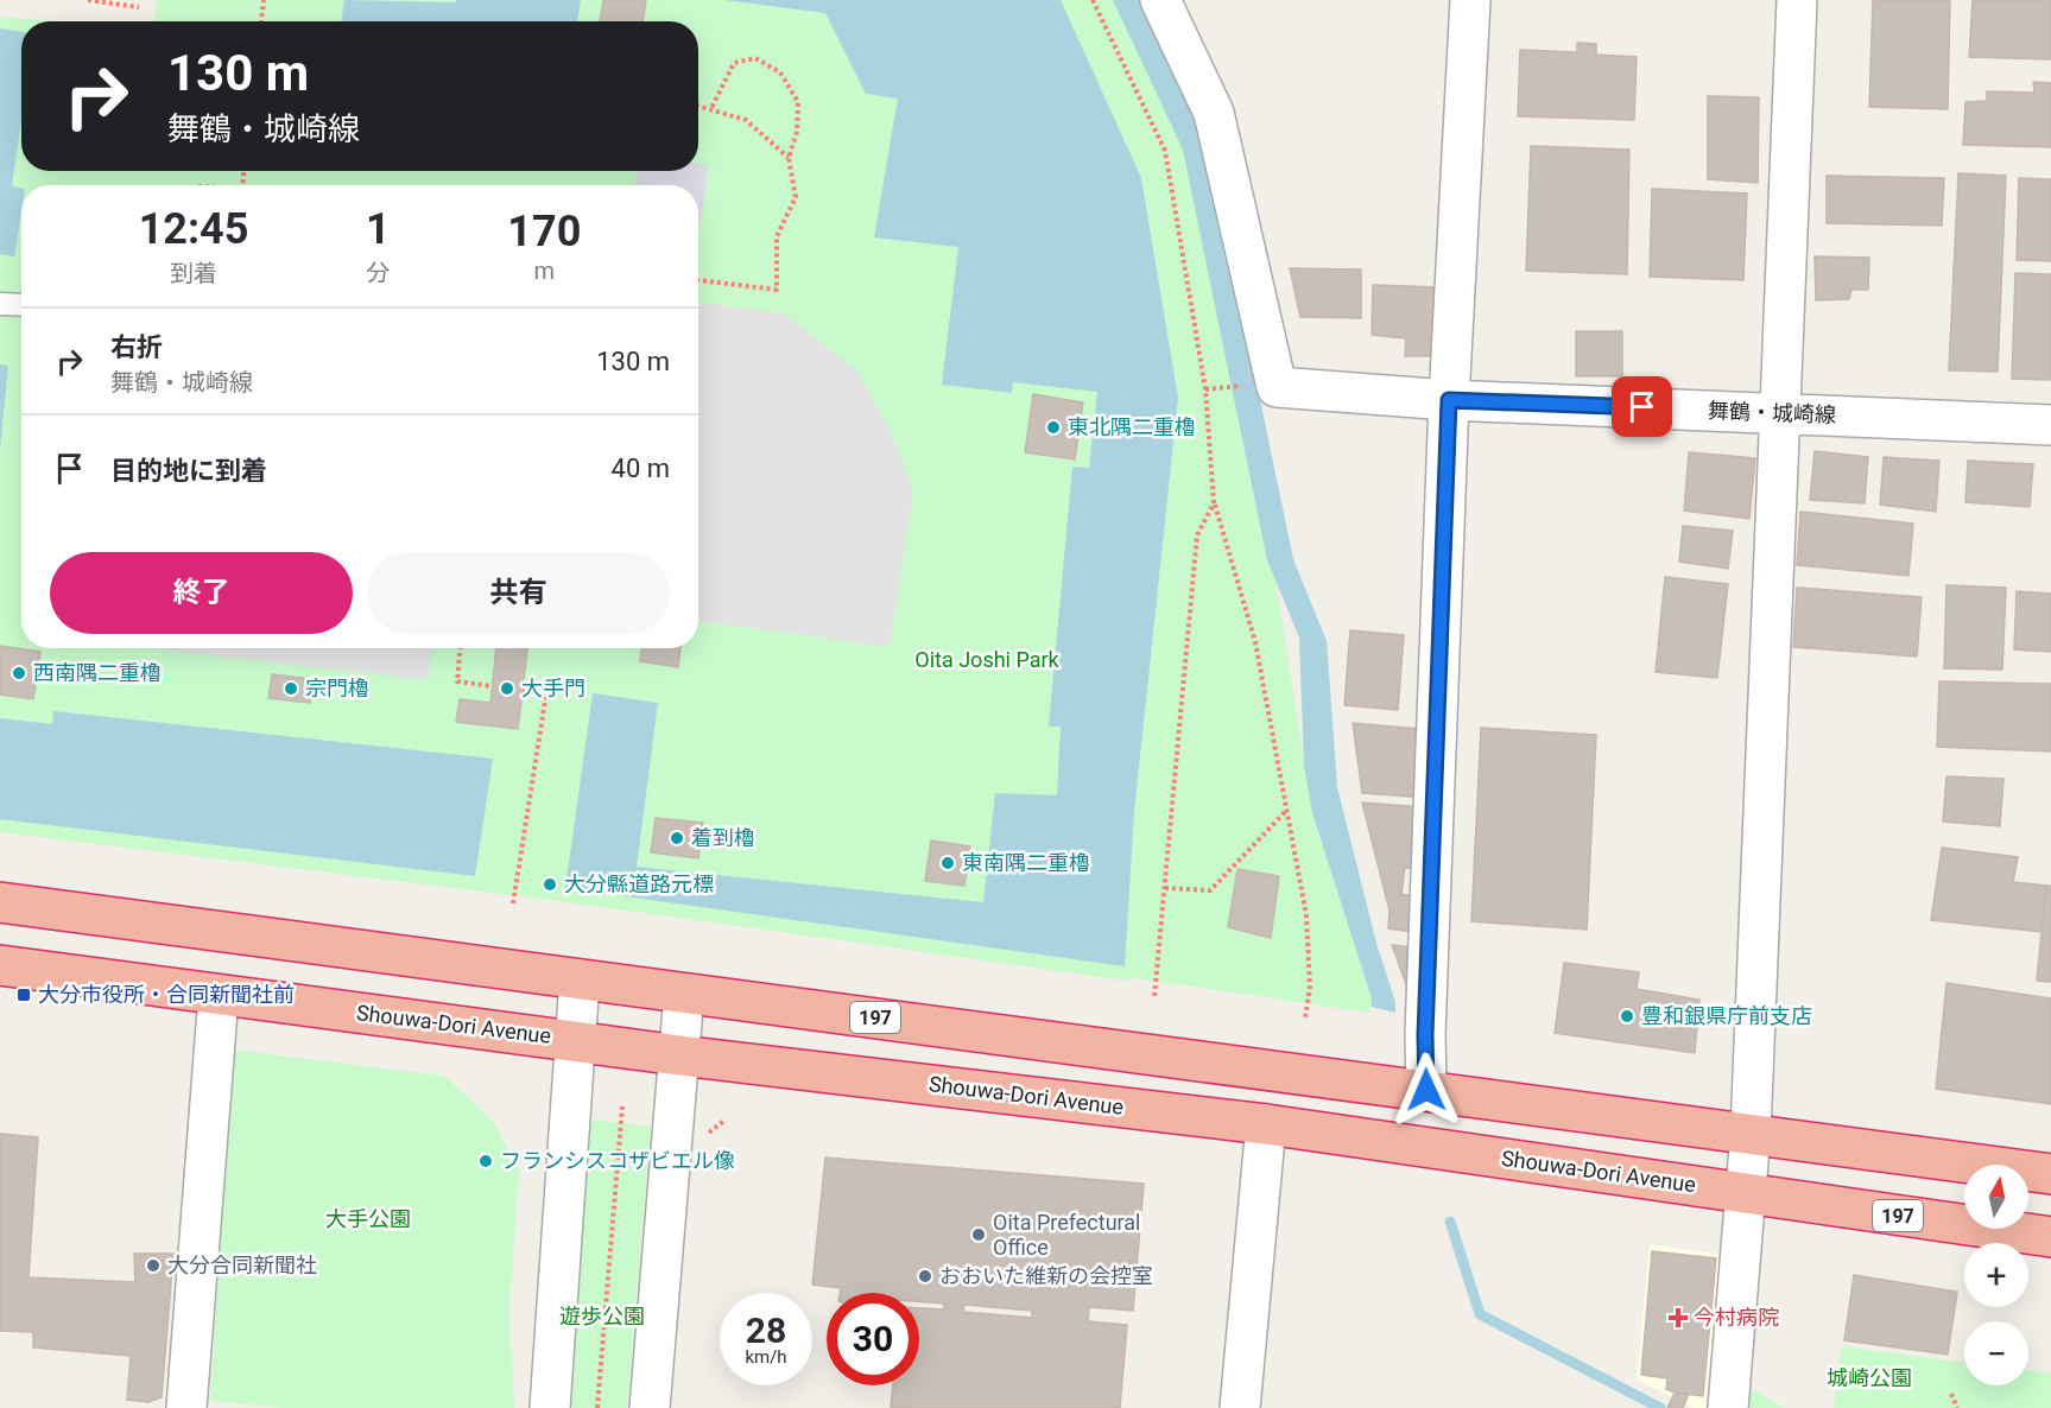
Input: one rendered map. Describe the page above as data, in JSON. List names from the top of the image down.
{
  "streets": {
    "highway": ["197", "Shouwa-Dori Avenue"],
    "street": ["舞鶴・城崎線"]
  },
  "parks": [
    "Oita Joshi Park",
    "大手公園",
    "遊歩公園",
    "城崎公園"
  ],
  "places": {
    "other": [
      "東北隅二重櫓",
      "西南隅二重櫓",
      "宗門櫓",
      "大手門",
      "着到櫓",
      "東南隅二重櫓",
      "大分縣道路元標",
      "豊和銀県庁前支店",
      "フランシスコザビエル像",
      "Oita Prefectural Office",
      "大分合同新聞社",
      "おおいた維新の会控室"
    ],
    "transit": ["大分市役所・合同新聞社前"],
    "health": ["今村病院"]
  },
  "north": "top",
  "page": {
    "turn": ["130 m", "舞鶴・城崎線"],
    "eta": [
      "12:45",
      "到着",
      "1",
      "分",
      "170",
      "m"
    ],
    "list": [
      {
        "name": "右折",
        "note": "舞鶴・城崎線",
        "value": "130 m"
      },
      {
        "name": "目的地に到着",
        "value": "40 m"
      }
    ],
    "buttons": ["終了", "共有"],
    "map_buttons": ["+", "−"],
    "speed": "28 km/h",
    "limit": "30"
  }
}
